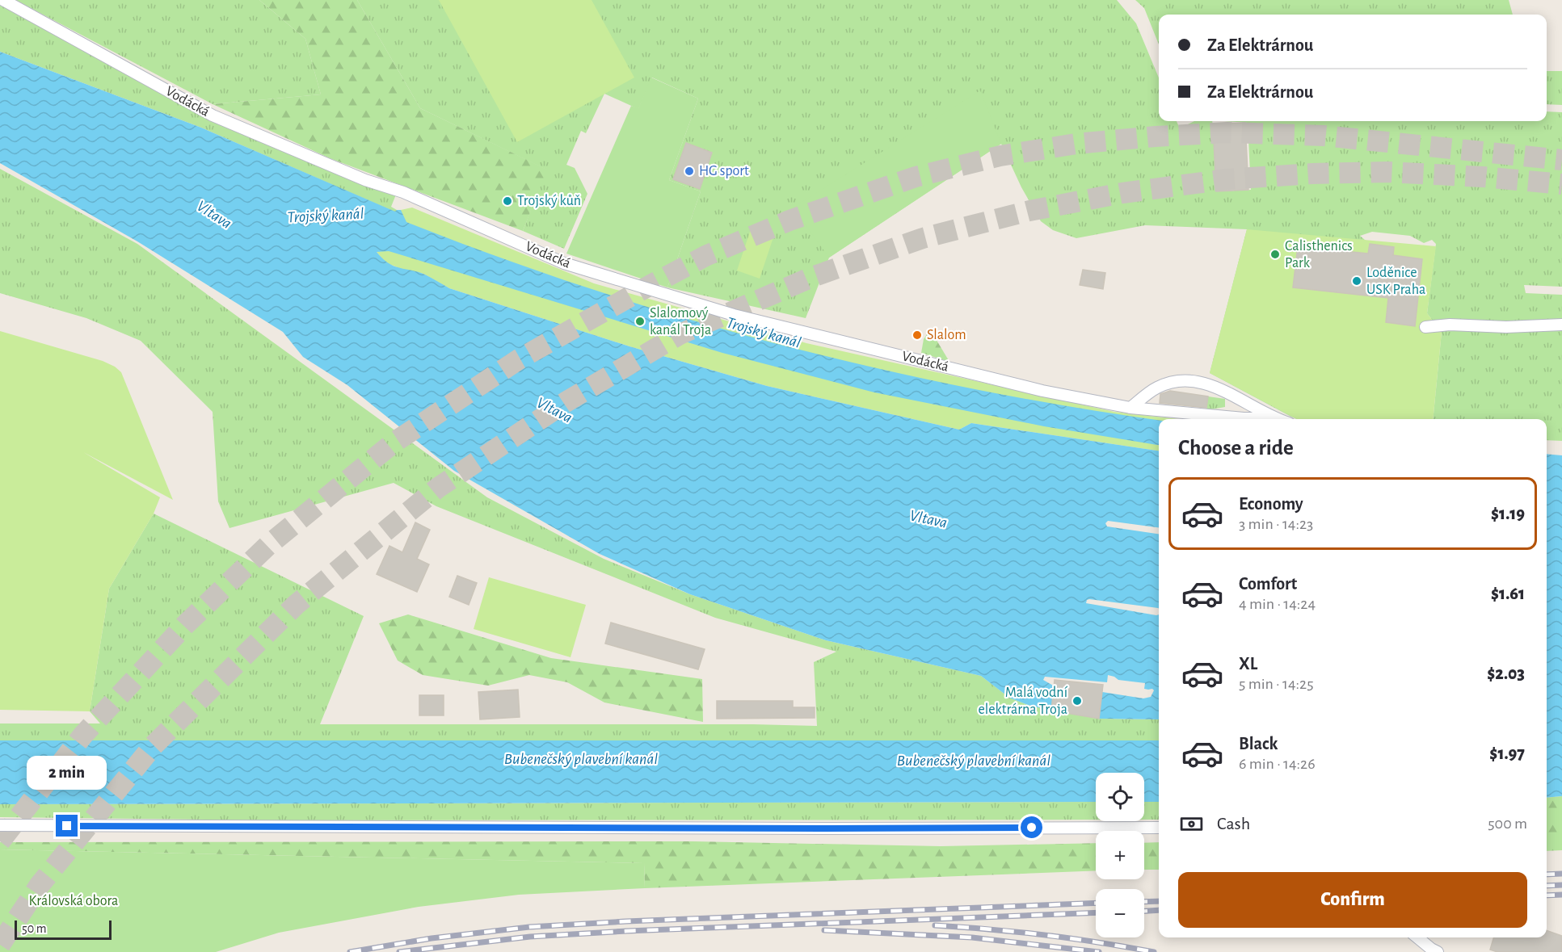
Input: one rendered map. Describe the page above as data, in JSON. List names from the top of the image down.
{
  "streets": {
    "street": ["Vodácká"]
  },
  "water": ["Vltava", "Trojský kanál", "Bubenečský plavební kanál"],
  "parks": ["Královská obora"],
  "places": [
    "HG sport",
    "Trojský kůň",
    "Calisthenics Park",
    "Loděnice USK Praha",
    "Slalomový kanál Troja",
    "Slalom",
    "Malá vodní elektrárna Troja"
  ],
  "scale_bar": "50 m",
  "page": {
    "banner": ["Za Elektrárnou", "Za Elektrárnou"],
    "heading": "Choose a ride",
    "list": [
      {
        "name": "Economy",
        "note": "3 min · 14:23",
        "value": "$1.19"
      },
      {
        "name": "Comfort",
        "note": "4 min · 14:24",
        "value": "$1.61"
      },
      {
        "name": "XL",
        "note": "5 min · 14:25",
        "value": "$2.03"
      },
      {
        "name": "Black",
        "note": "6 min · 14:26",
        "value": "$1.97"
      }
    ],
    "bubble": "2 min",
    "map_buttons": ["+", "−"],
    "pay": ["Cash", "500 m"],
    "buttons": "Confirm",
    "scale": "50 m"
  }
}
